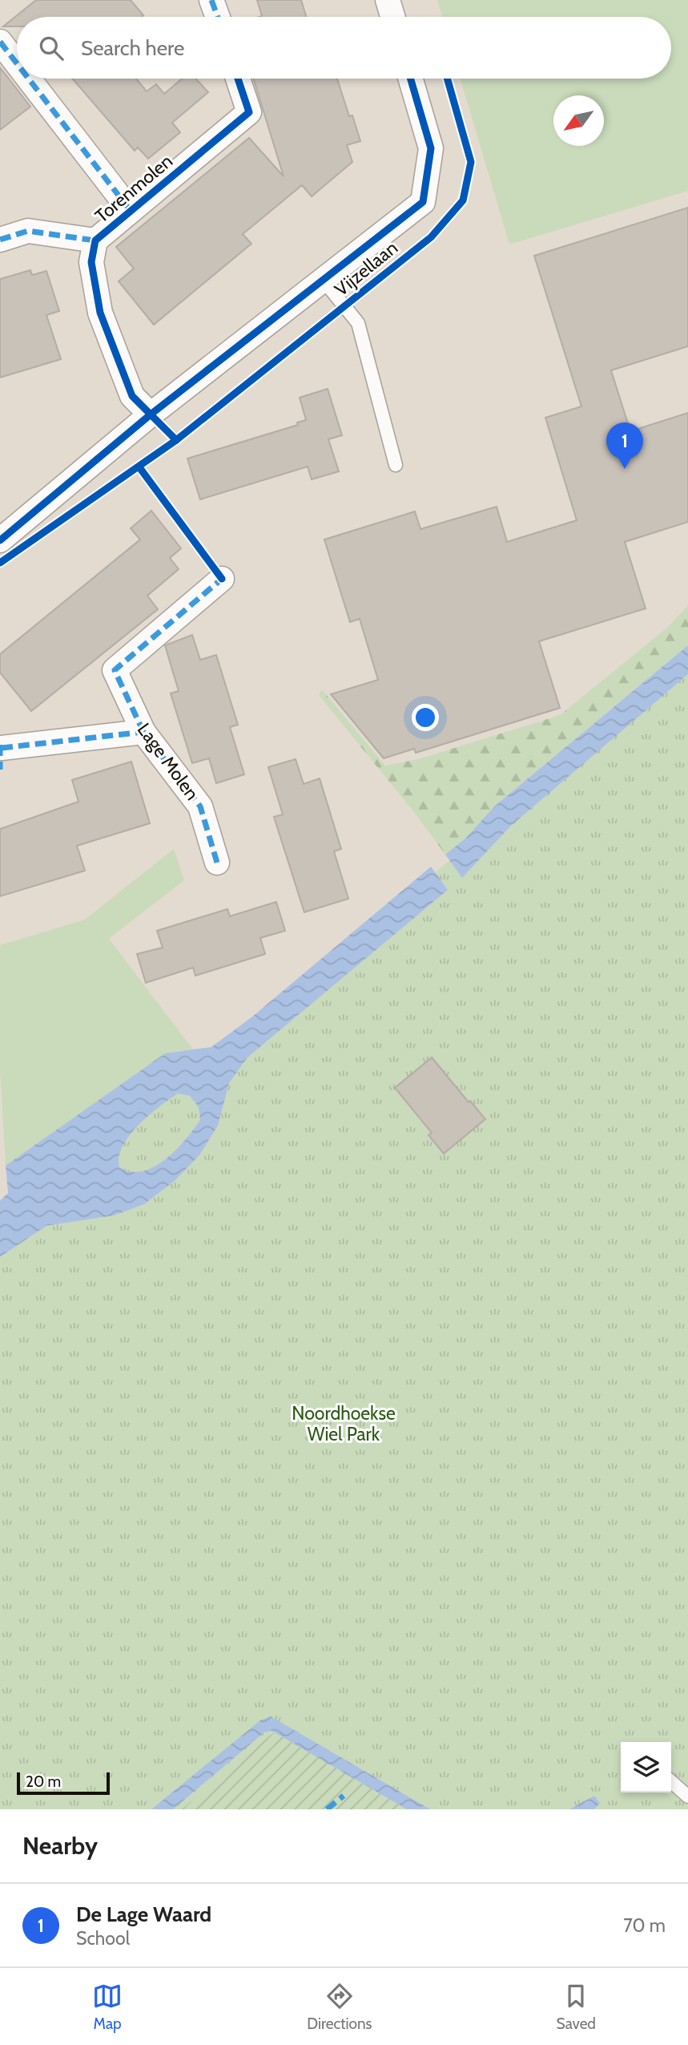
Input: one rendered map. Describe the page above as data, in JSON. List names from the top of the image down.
{
  "streets": {
    "street": ["Torenmolen", "Vijzellaan", "Lage Molen"]
  },
  "crossings": [
    ["Torenmolen", "Vijzellaan"]
  ],
  "parks": ["Noordhoekse Wiel Park"],
  "scale_bar": "20 m",
  "north": "bottom left",
  "page": {
    "search": "Search here",
    "pins": "1",
    "scale": "20 m",
    "heading": "Nearby",
    "list": [
      {
        "mark": "1",
        "name": "De Lage Waard",
        "note": "School",
        "value": "70 m"
      }
    ],
    "nav": ["Map", "Directions", "Saved"]
  }
}
